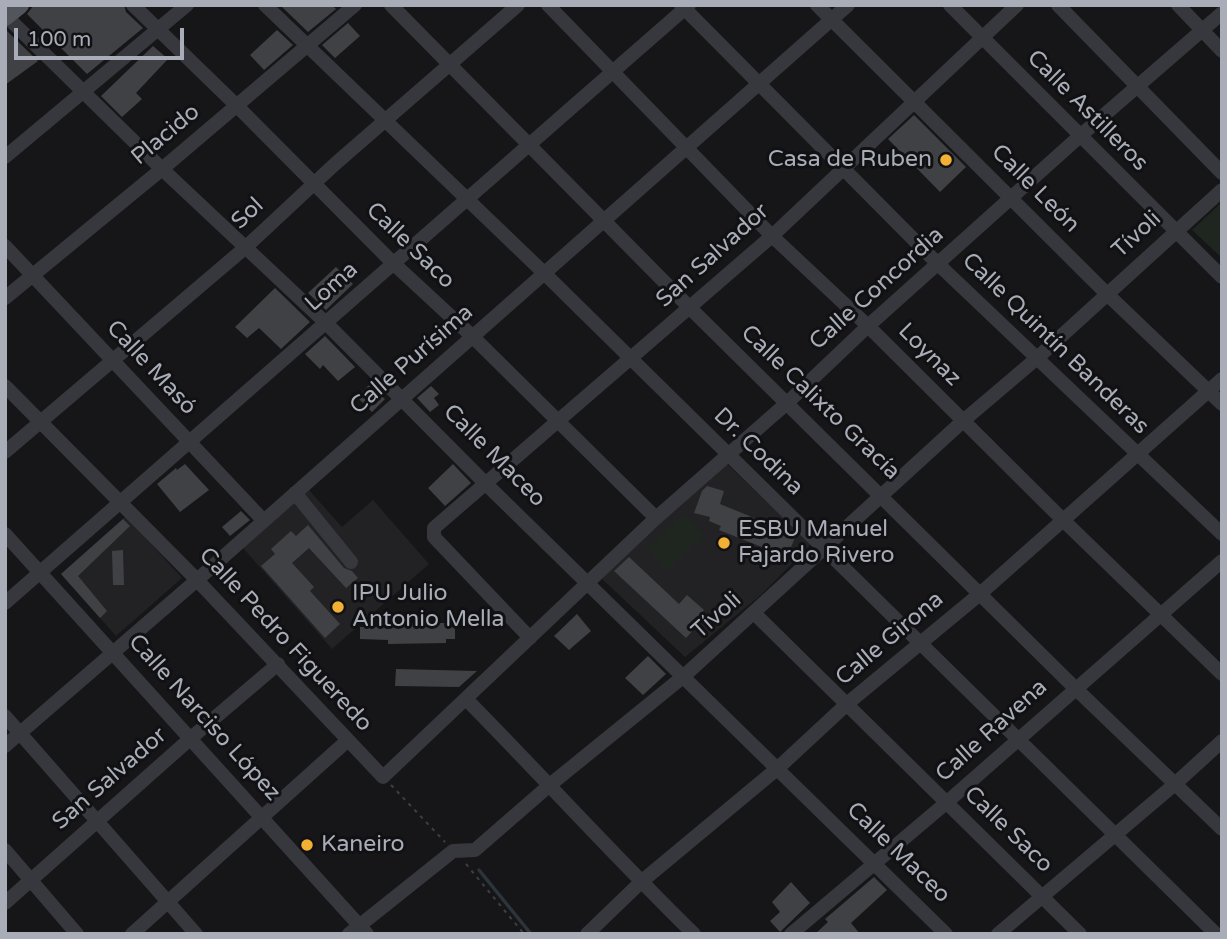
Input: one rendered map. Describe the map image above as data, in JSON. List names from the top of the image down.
{
  "streets": {
    "street": [
      "Calle Astilleros",
      "Placido",
      "Calle León",
      "Sol",
      "Tívoli",
      "Calle Saco",
      "San Salvador",
      "Loma",
      "Calle Concordia",
      "Calle Quintín Banderas",
      "Loynaz",
      "Calle Purísima",
      "Calle Masó",
      "Calle Calixto Gracía",
      "Dr. Codina",
      "Calle Maceo",
      "Calle Girona",
      "Calle Pedro Figueredo",
      "Calle Narciso López",
      "Calle Ravena"
    ]
  },
  "crossings": [
    ["Calle Astilleros", "Tívoli"],
    ["Calle Astilleros", "San Salvador"],
    ["Calle Astilleros", "Calle Concordia"],
    ["Placido", "Calle Saco"],
    ["Placido", "Calle Masó"],
    ["Placido", "Dr. Codina"],
    ["Placido", "Calle Maceo"],
    ["Calle León", "Tívoli"],
    ["Calle León", "San Salvador"],
    ["Calle León", "Calle Concordia"],
    ["Calle León", "Calle Purísima"],
    ["Calle León", "Calle Girona"],
    ["Sol", "Calle Saco"],
    ["Sol", "Calle Masó"],
    ["Sol", "Calle Calixto Gracía"],
    ["Sol", "Dr. Codina"],
    ["Sol", "Calle Maceo"],
    ["Sol", "Calle Pedro Figueredo"],
    ["Tívoli", "Calle Saco"],
    ["Tívoli", "Calle Quintín Banderas"],
    ["Tívoli", "Loynaz"],
    ["Tívoli", "Calle Calixto Gracía"],
    ["Tívoli", "Dr. Codina"],
    ["Tívoli", "Calle Maceo"],
    ["Tívoli", "Calle Narciso López"],
    ["Calle Saco", "San Salvador"],
    ["Calle Saco", "Loma"],
    ["Calle Saco", "Calle Concordia"],
    ["Calle Saco", "Calle Purísima"],
    ["Calle Saco", "Calle Girona"],
    ["Calle Saco", "Calle Ravena"],
    ["San Salvador", "Calle Concordia"],
    ["San Salvador", "Calle Quintín Banderas"],
    ["San Salvador", "Loynaz"],
    ["San Salvador", "Calle Calixto Gracía"],
    ["San Salvador", "Dr. Codina"],
    ["San Salvador", "Calle Maceo"],
    ["San Salvador", "Calle Pedro Figueredo"],
    ["San Salvador", "Calle Narciso López"],
    ["Loma", "Calle Quintín Banderas"],
    ["Loma", "Loynaz"],
    ["Loma", "Calle Masó"],
    ["Loma", "Calle Calixto Gracía"],
    ["Loma", "Dr. Codina"],
    ["Loma", "Calle Maceo"],
    ["Loma", "Calle Pedro Figueredo"],
    ["Loma", "Calle Narciso López"],
    ["Calle Concordia", "Calle Quintín Banderas"],
    ["Calle Concordia", "Loynaz"],
    ["Calle Concordia", "Calle Calixto Gracía"],
    ["Calle Concordia", "Dr. Codina"],
    ["Calle Concordia", "Calle Maceo"],
    ["Calle Concordia", "Calle Pedro Figueredo"],
    ["Calle Quintín Banderas", "Calle Purísima"],
    ["Calle Quintín Banderas", "Calle Girona"],
    ["Loynaz", "Calle Purísima"],
    ["Loynaz", "Calle Girona"],
    ["Loynaz", "Calle Ravena"],
    ["Calle Purísima", "Calle Masó"],
    ["Calle Purísima", "Calle Calixto Gracía"],
    ["Calle Purísima", "Dr. Codina"],
    ["Calle Purísima", "Calle Maceo"],
    ["Calle Purísima", "Calle Pedro Figueredo"],
    ["Calle Purísima", "Calle Narciso López"],
    ["Calle Calixto Gracía", "Calle Girona"],
    ["Calle Calixto Gracía", "Calle Ravena"],
    ["Dr. Codina", "Calle Girona"],
    ["Dr. Codina", "Calle Ravena"],
    ["Calle Maceo", "Calle Girona"],
    ["Calle Maceo", "Calle Ravena"]
  ],
  "places": [
    "Casa de Ruben",
    "ESBU Manuel Fajardo Rivero",
    "IPU Julio Antonio Mella",
    "Kaneiro"
  ],
  "scale_bar": "100 m"
}
